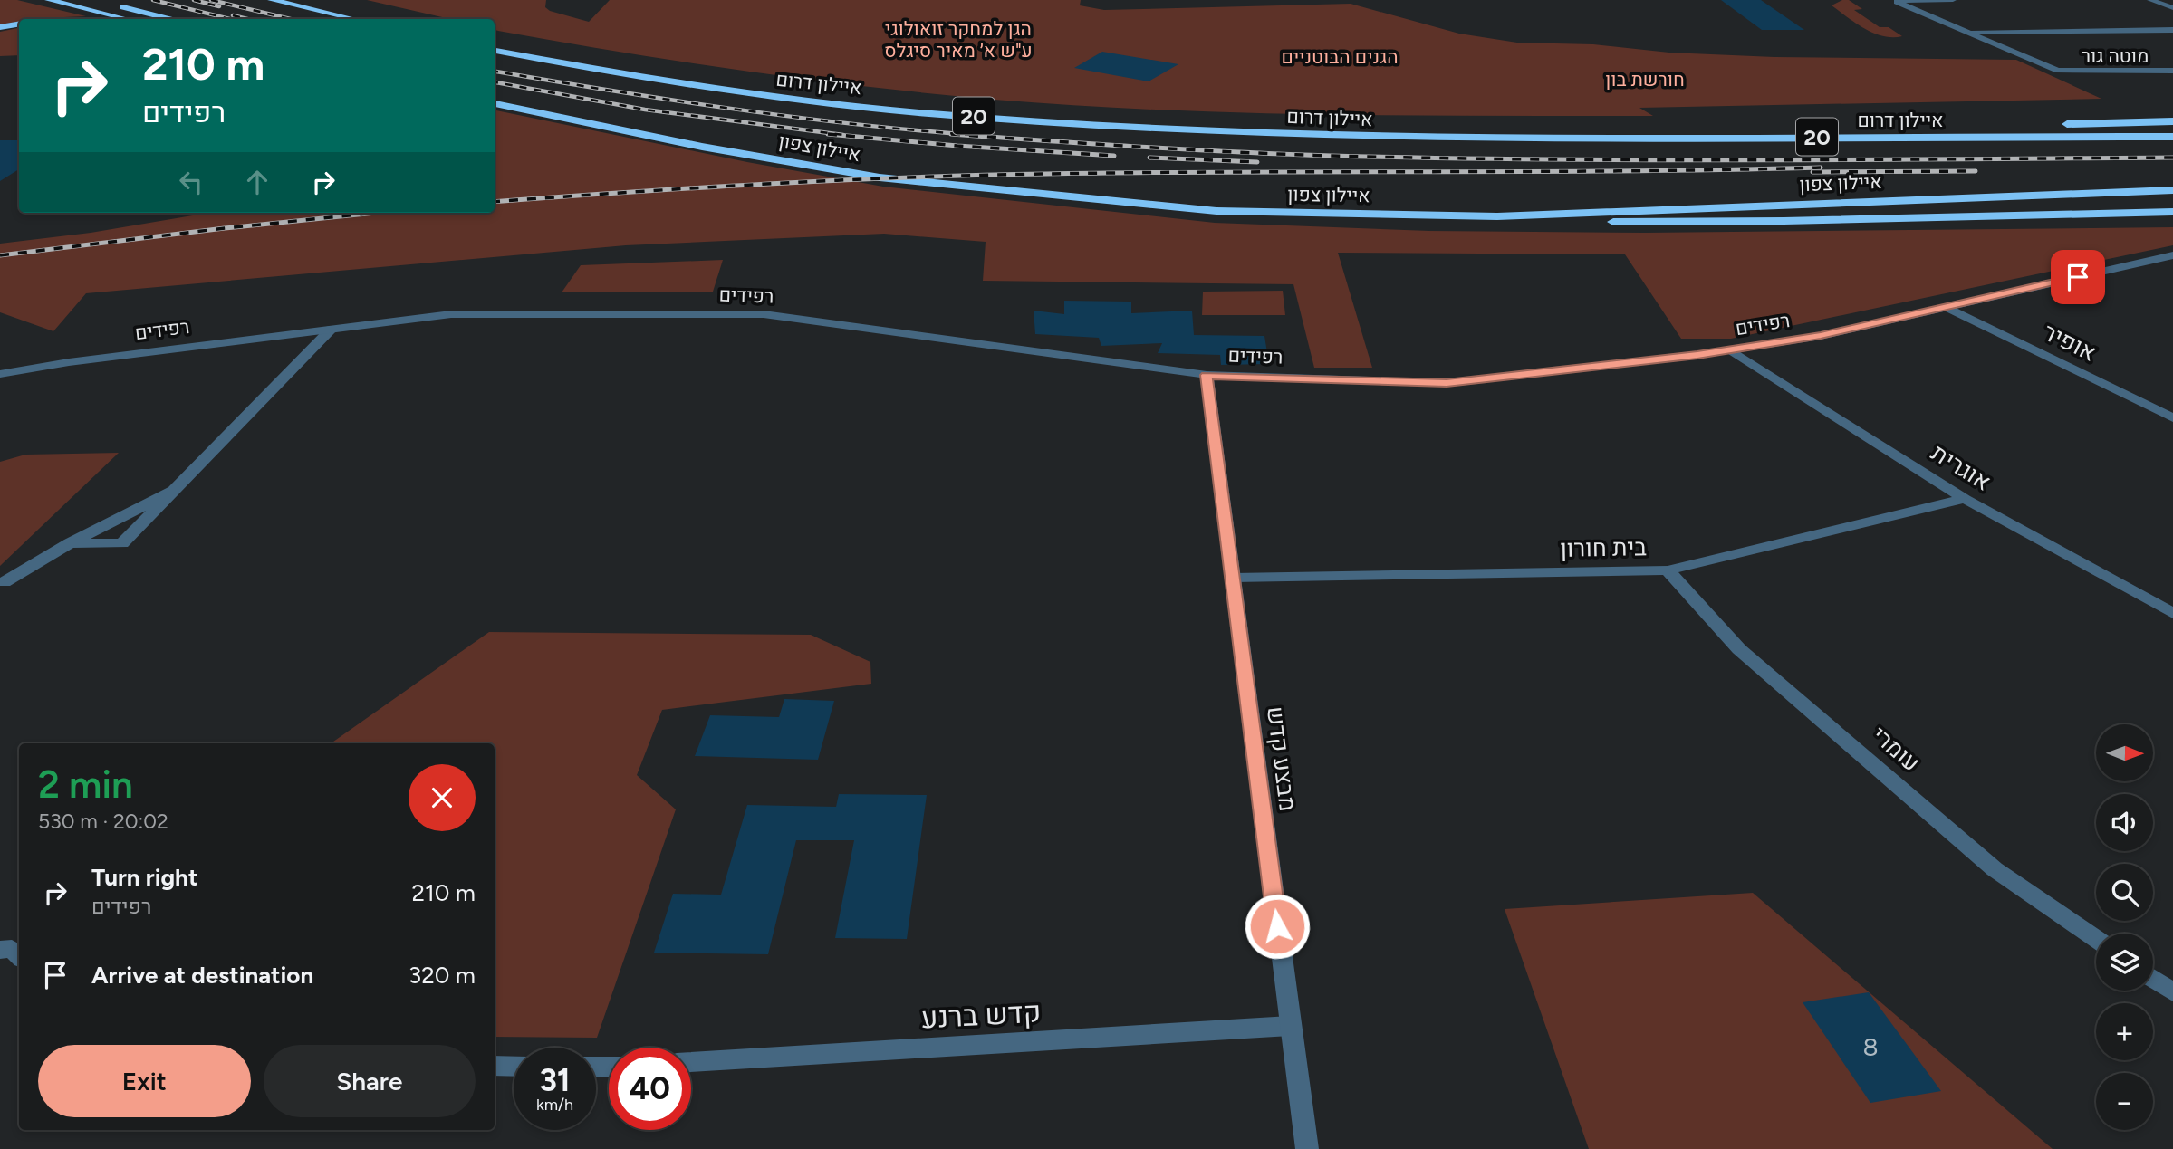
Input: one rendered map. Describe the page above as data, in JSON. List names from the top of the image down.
{
  "streets": {
    "highway": ["איילון דרום", "20", "איילון צפון"],
    "street": [
      "מוטה גור",
      "רפידים",
      "אופיר",
      "אוגרית",
      "בית חורון",
      "עומרי",
      "מבצע קדש",
      "קדש ברנע"
    ]
  },
  "crossings": [
    ["רפידים", "אופיר"],
    ["רפידים", "אוגרית"],
    ["רפידים", "מבצע קדש"],
    ["אוגרית", "בית חורון"],
    ["בית חורון", "עומרי"],
    ["בית חורון", "מבצע קדש"],
    ["מבצע קדש", "קדש ברנע"]
  ],
  "parks": ["הגן למחקר זואולוגי ע\"ש א׳ מאיר סיגלס", "הגנים הבוטניים", "חורשת בון"],
  "house_numbers": ["8"],
  "north": "right",
  "page": {
    "turn": ["210 m", "רפידים"],
    "map_buttons": ["+", "−"],
    "heading": ["2 min", "530 m · 20:02"],
    "list": [
      {
        "name": "Turn right",
        "note": "רפידים",
        "value": "210 m"
      },
      {
        "name": "Arrive at destination",
        "value": "320 m"
      }
    ],
    "buttons": ["Exit", "Share"],
    "speed": "31 km/h",
    "limit": "40"
  }
}
